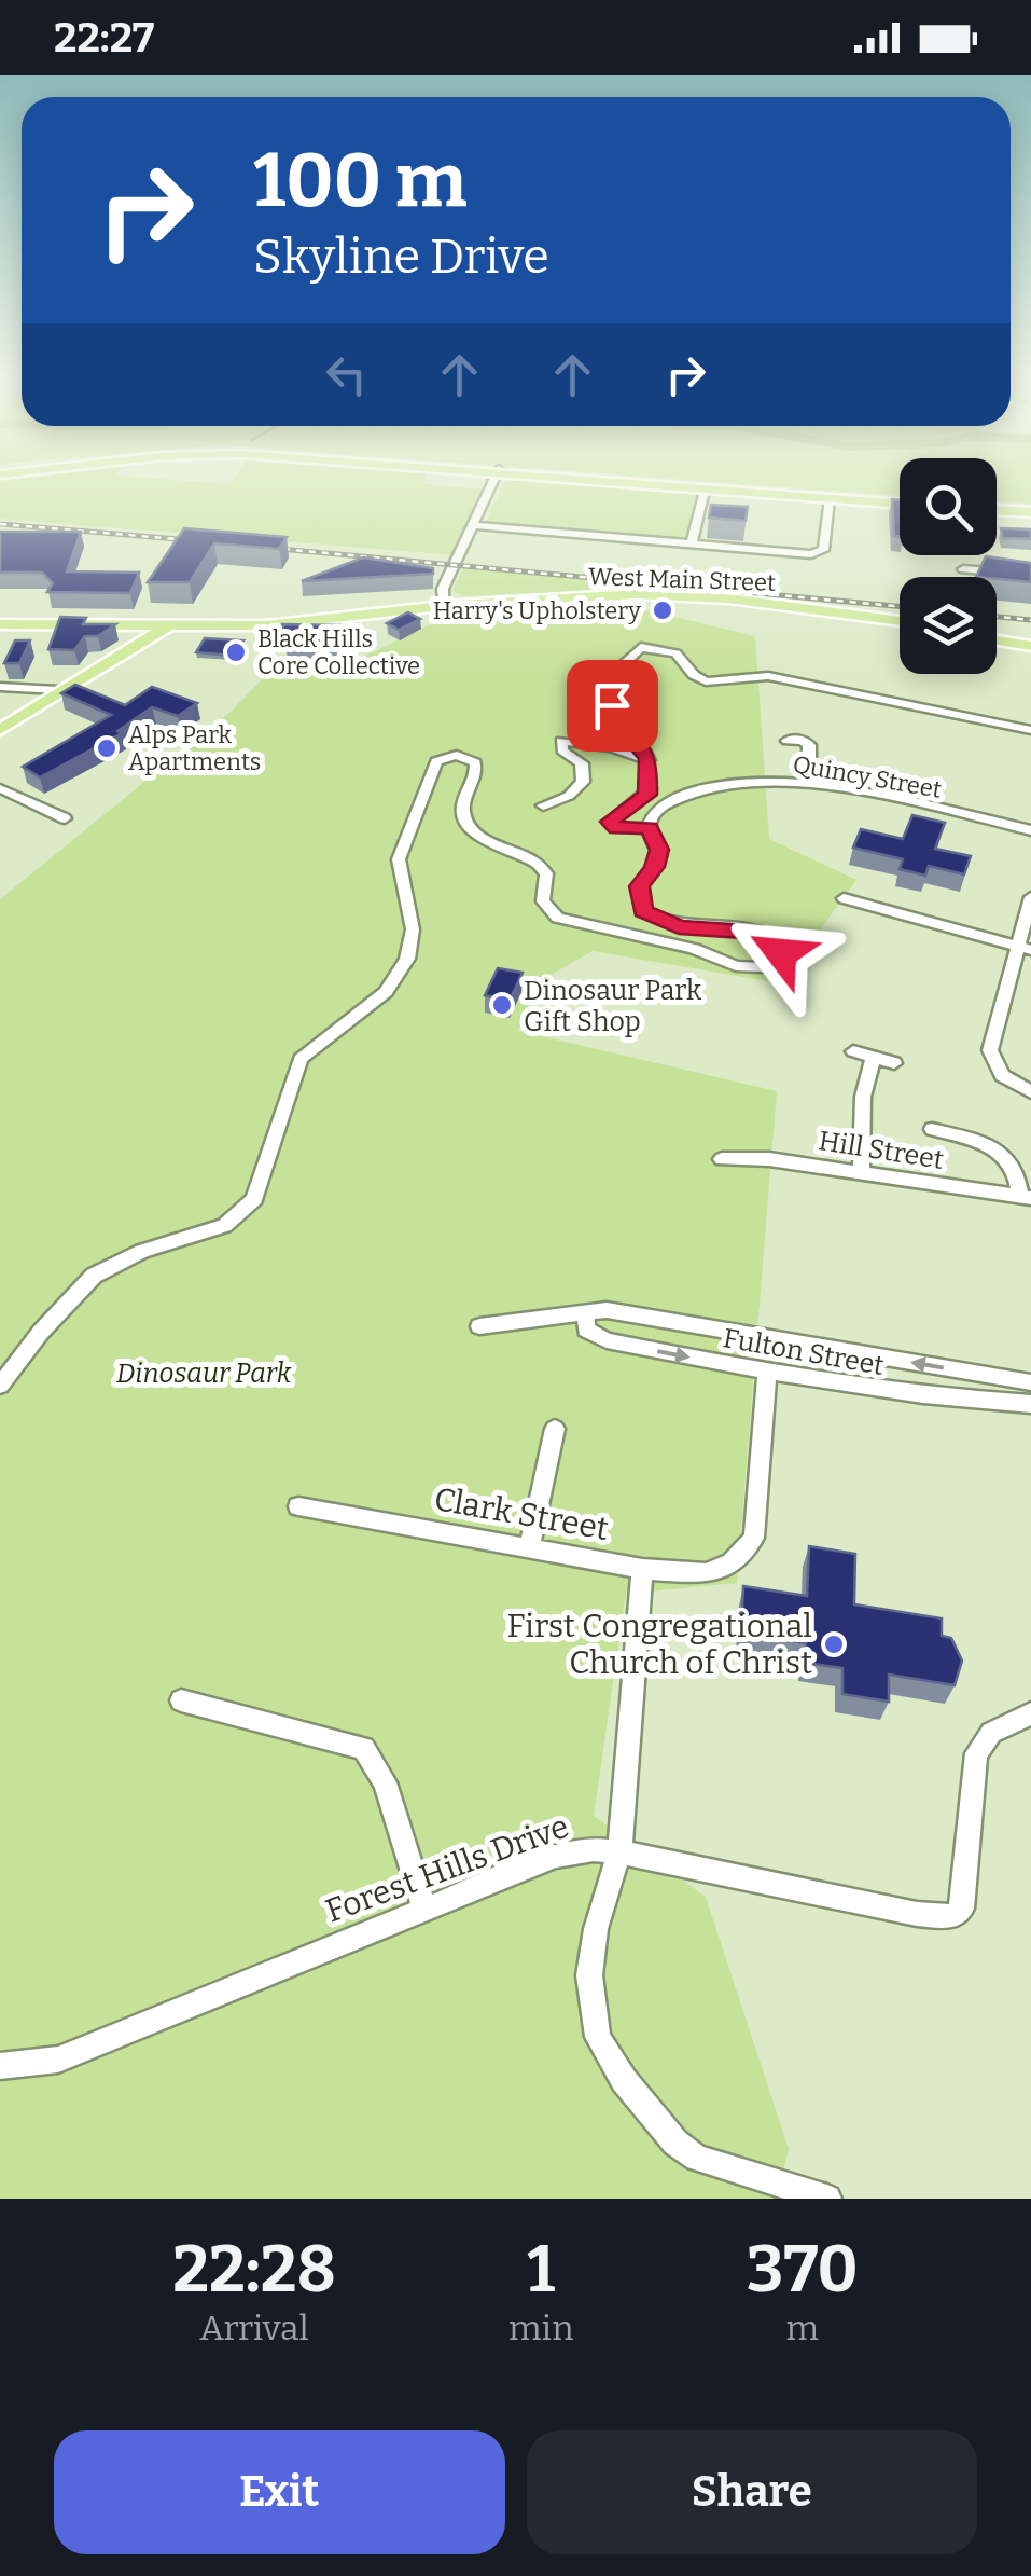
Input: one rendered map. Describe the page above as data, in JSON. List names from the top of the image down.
{
  "streets": {
    "main road": ["West Main Street"],
    "street": [
      "Quincy Street",
      "Hill Street",
      "Fulton Street",
      "Clark Street",
      "Forest Hills Drive"
    ]
  },
  "crossings": [
    ["Fulton Street", "Clark Street"]
  ],
  "parks": ["Dinosaur Park"],
  "places": [
    "Harry's Upholstery",
    "Black Hills Core Collective",
    "Alps Park Apartments",
    "Dinosaur Park Gift Shop",
    "First Congregational Church of Christ"
  ],
  "page": {
    "status": "22:27",
    "turn": ["100 m", "Skyline Drive"],
    "eta": [
      "22:28",
      "Arrival",
      "1",
      "min",
      "370",
      "m"
    ],
    "buttons": ["Exit", "Share"]
  }
}
